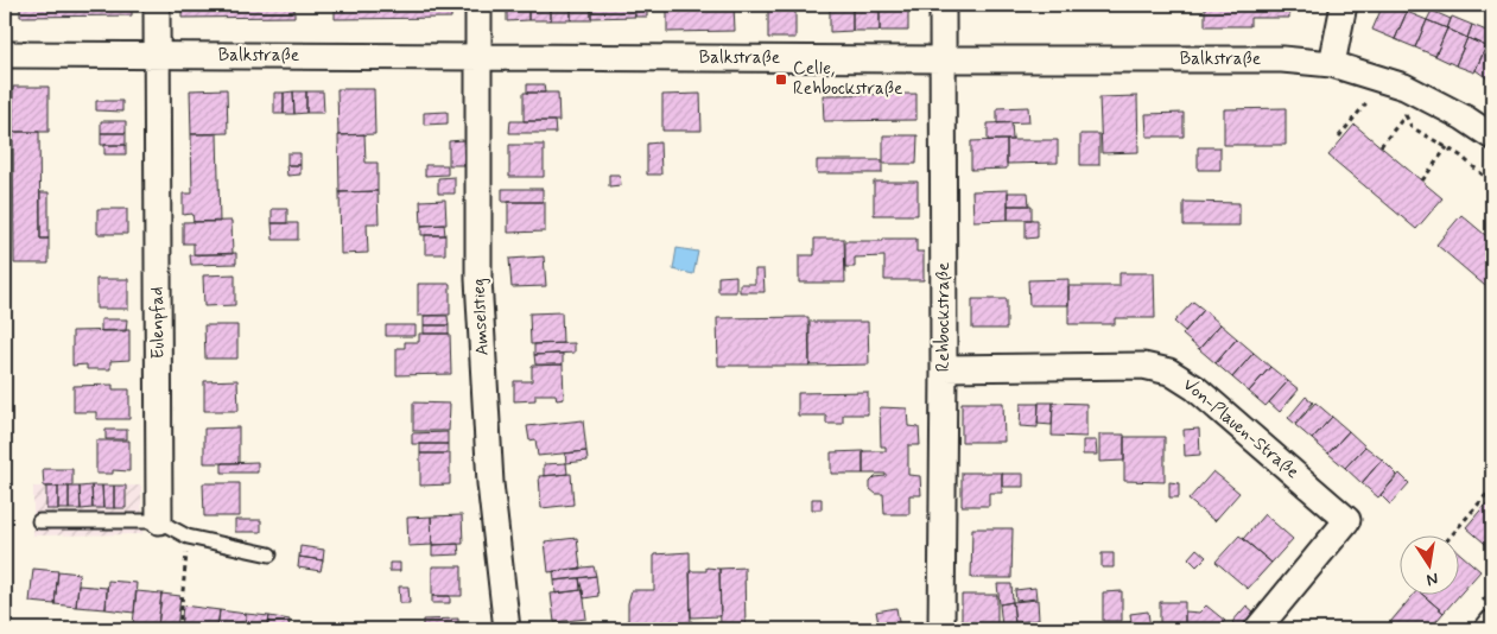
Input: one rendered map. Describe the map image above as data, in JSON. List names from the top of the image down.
{
  "streets": {
    "street": [
      "Balkstraße",
      "Amselstieg",
      "Rehbockstraße",
      "Eulenpfad",
      "Von-Plauen-Straße"
    ]
  },
  "crossings": [
    ["Balkstraße", "Amselstieg"],
    ["Balkstraße", "Rehbockstraße"],
    ["Balkstraße", "Eulenpfad"],
    ["Rehbockstraße", "Von-Plauen-Straße"]
  ],
  "places": {
    "transit": ["Celle, Rehbockstraße"]
  },
  "north": "bottom"
}
